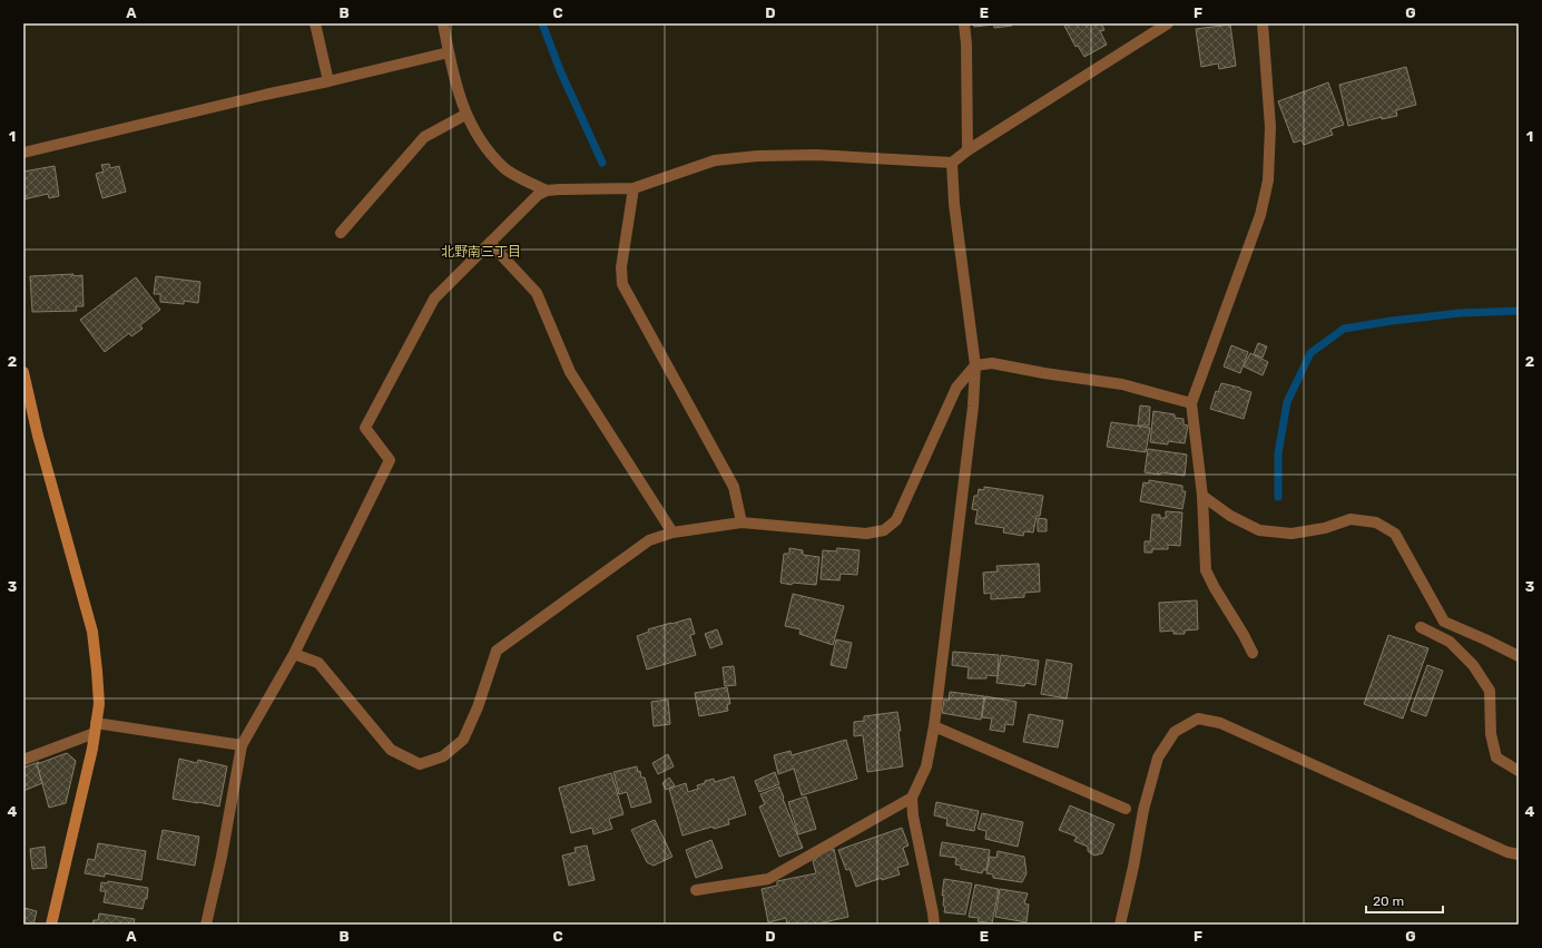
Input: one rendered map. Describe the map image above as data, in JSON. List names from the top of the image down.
{
  "districts": ["北野南三丁目"],
  "scale_bar": "20 m",
  "grid": {
    "columns": [
      "A",
      "B",
      "C",
      "D",
      "E",
      "F",
      "G"
    ],
    "rows": [
      "1",
      "2",
      "3",
      "4"
    ]
  }
}
